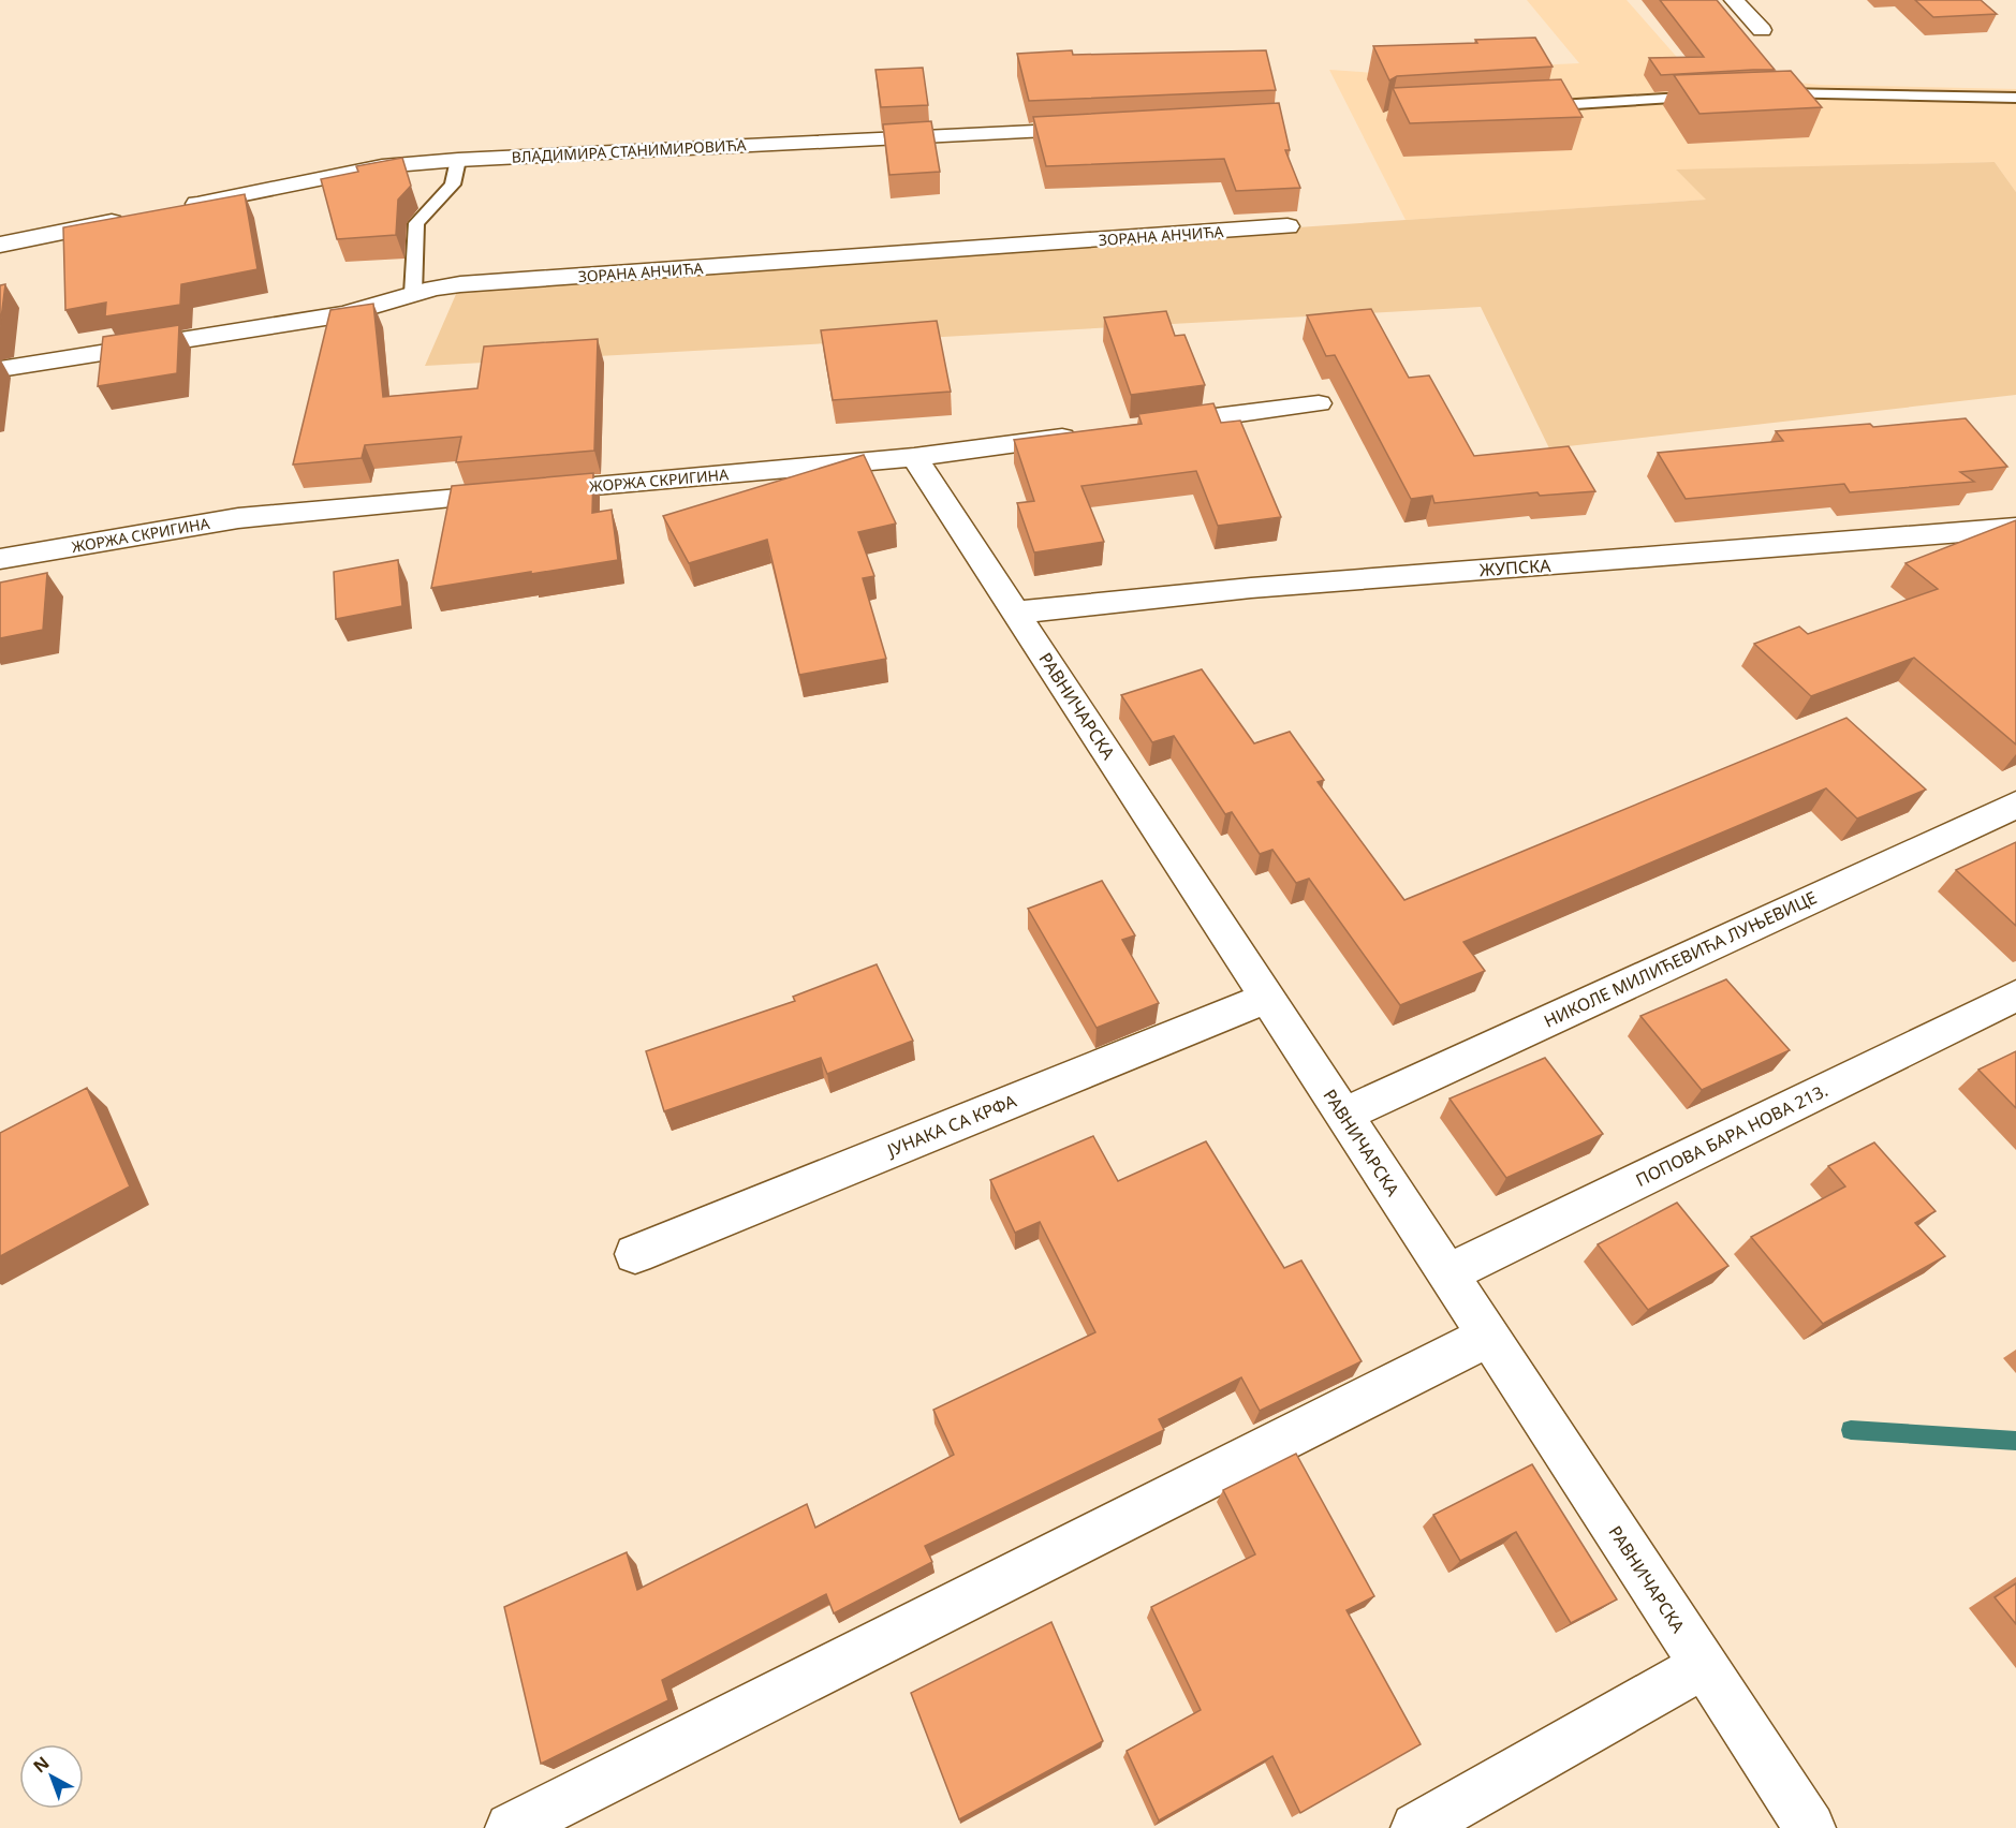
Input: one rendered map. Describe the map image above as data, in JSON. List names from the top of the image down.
{
  "streets": {
    "street": [
      "ВЛАДИМИРА СТАНИМИРОВИЋА",
      "ЗОРАНА АНЧИЋА",
      "ЖОРЖА СКРИГИНА",
      "ЖУПСКА",
      "РАВНИЧАРСКА",
      "НИКОЛЕ МИЛИЋЕВИЋА ЛУЊЕВИЦЕ",
      "ЈУНАКА СА КРФА",
      "ПОПОВА БАРА НОВА 213."
    ]
  },
  "crossings": [
    ["ЖОРЖА СКРИГИНА", "РАВНИЧАРСКА"],
    ["ЖУПСКА", "РАВНИЧАРСКА"],
    ["РАВНИЧАРСКА", "НИКОЛЕ МИЛИЋЕВИЋА ЛУЊЕВИЦЕ"],
    ["РАВНИЧАРСКА", "ЈУНАКА СА КРФА"],
    ["РАВНИЧАРСКА", "ПОПОВА БАРА НОВА 213."]
  ],
  "north": "top left"
}
